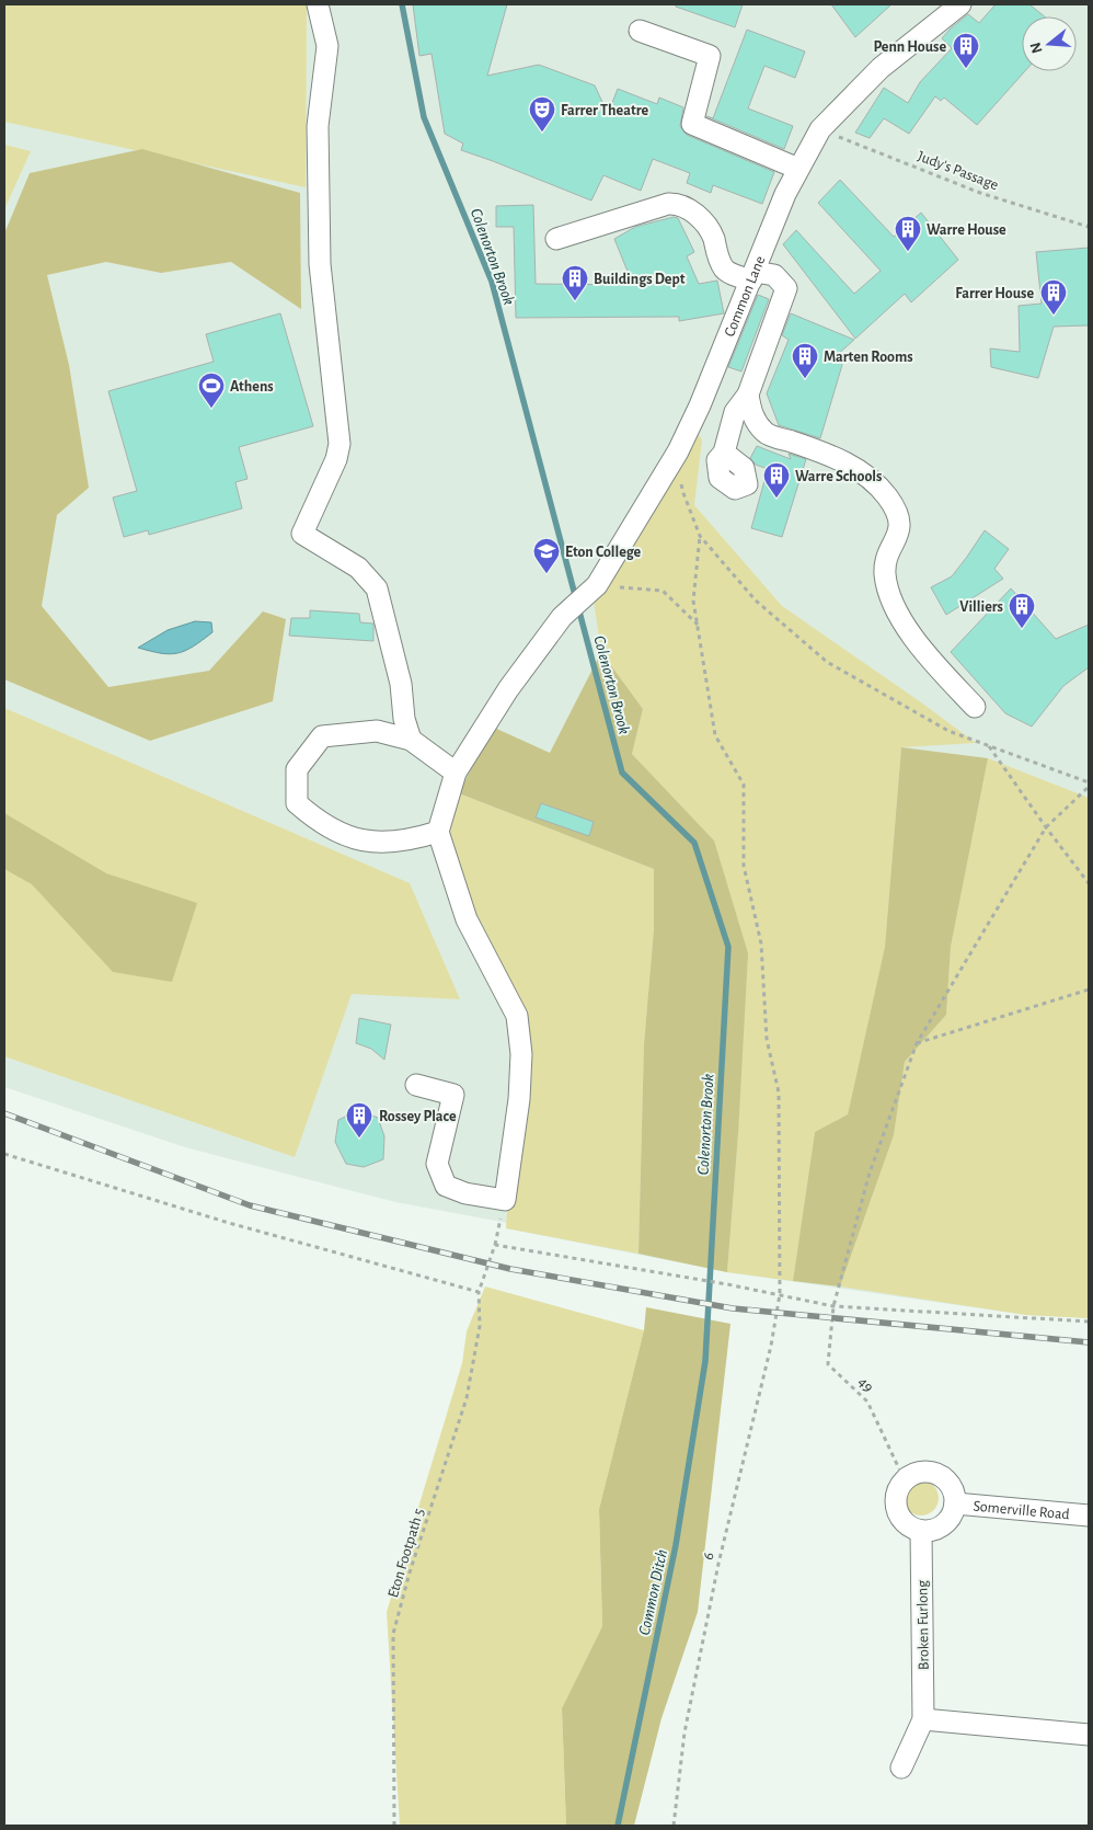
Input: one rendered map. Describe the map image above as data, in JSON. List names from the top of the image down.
{
  "streets": {
    "street": ["Common Lane", "Somerville Road", "Broken Furlong"],
    "path": [
      "Judy's Passage",
      "49",
      "Eton Footpath 5",
      "6"
    ]
  },
  "crossings": [
    ["Judy's Passage", "Common Lane"],
    ["49", "Somerville Road"],
    ["49", "Broken Furlong"],
    ["Somerville Road", "Broken Furlong"]
  ],
  "water": ["Colenorton Brook", "Common Ditch"],
  "places": {
    "building": [
      "Penn House",
      "Warre House",
      "Buildings Dept",
      "Farrer House",
      "Marten Rooms",
      "Warre Schools",
      "Villiers",
      "Rossey Place"
    ],
    "theatre": ["Farrer Theatre"],
    "sports": ["Athens"],
    "school or university": ["Eton College"]
  },
  "north": "left"
}
